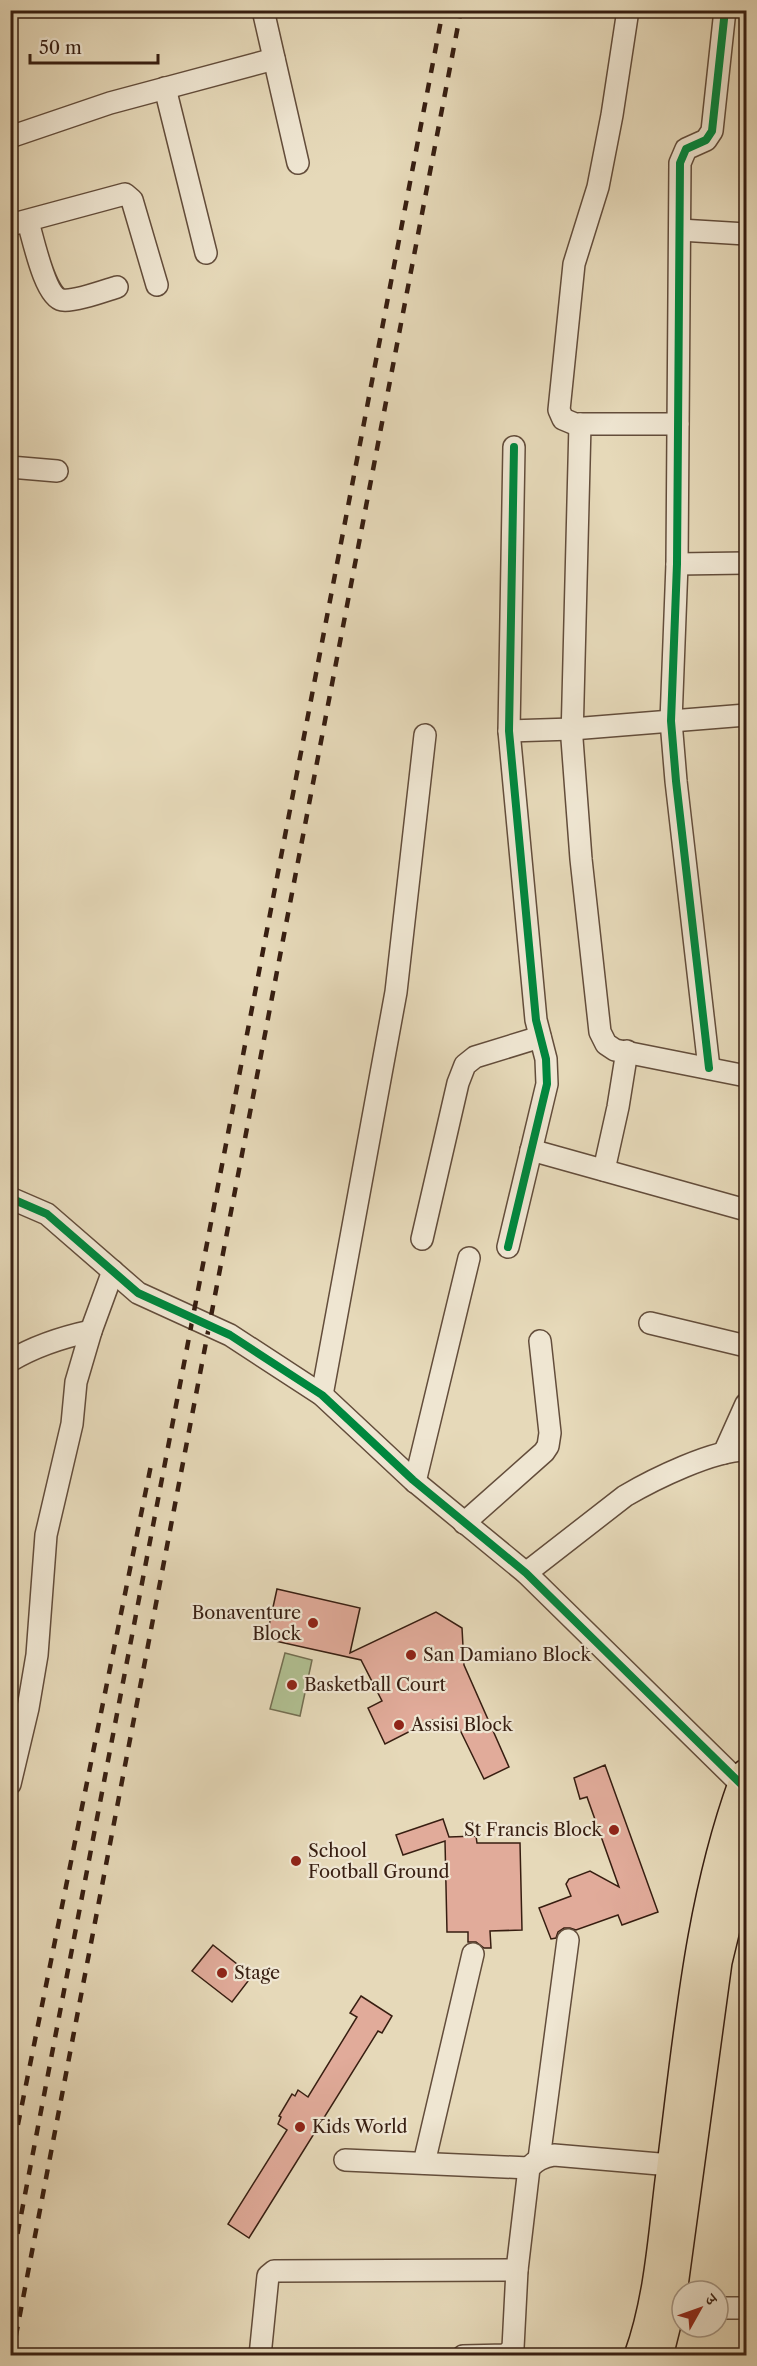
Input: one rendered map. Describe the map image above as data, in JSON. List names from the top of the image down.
{
  "places": [
    "Bonaventure Block",
    "San Damiano Block",
    "Basketball Court",
    "Assisi Block",
    "St Francis Block",
    "School Football Ground",
    "Stage",
    "Kids World"
  ],
  "scale_bar": "50 m",
  "north": "top right"
}
